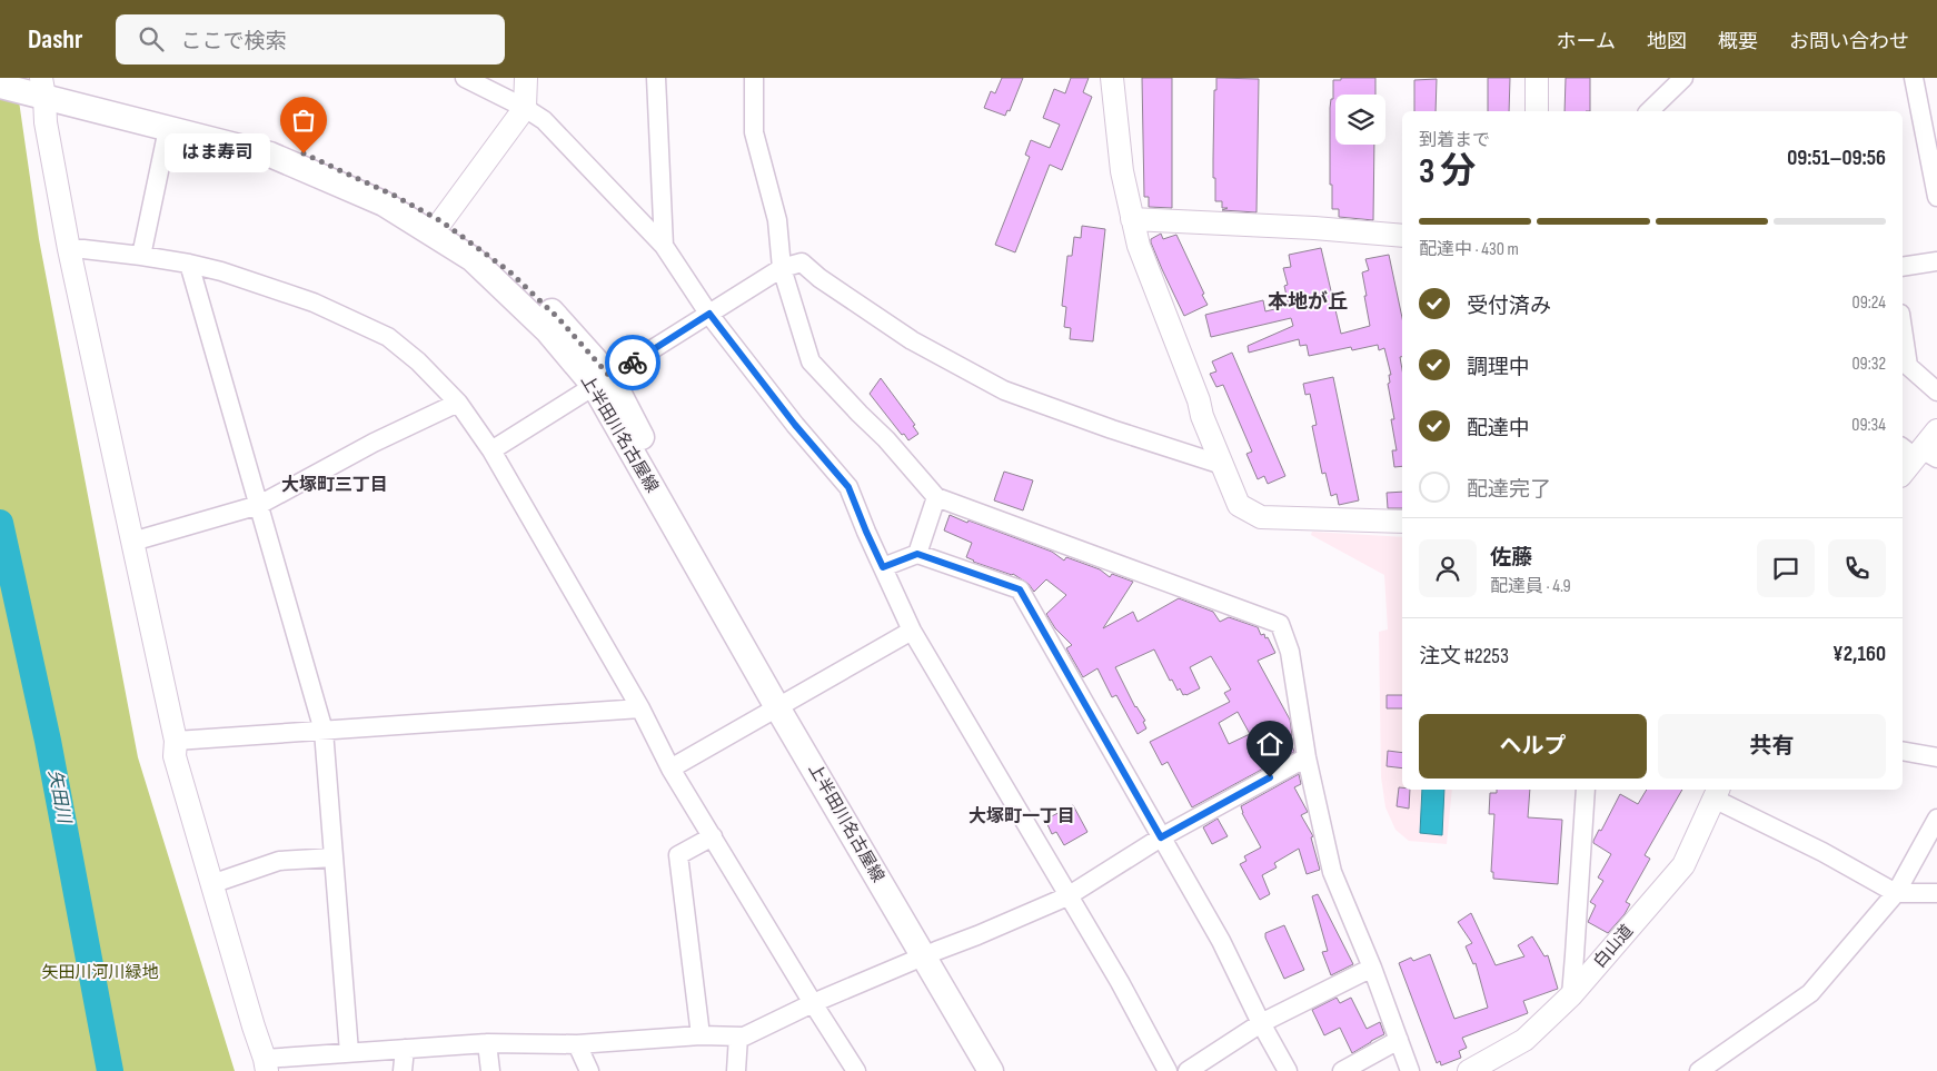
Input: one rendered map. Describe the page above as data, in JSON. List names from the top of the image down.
{
  "streets": {
    "main road": ["上半田川名古屋線"],
    "street": ["白山道"]
  },
  "districts": ["本地が丘", "大塚町三丁目", "大塚町一丁目"],
  "water": ["矢田川"],
  "parks": ["矢田川河川緑地"],
  "places": ["はま寿司"],
  "page": {
    "header": "Dashr",
    "search": "ここで検索",
    "nav": [
      "ホーム",
      "地図",
      "概要",
      "お問い合わせ"
    ],
    "heading": ["3 分", "到着まで", "09:51–09:56"],
    "panel": [
      "佐藤",
      "配達員 · 4.9",
      "注文 #2253",
      "¥2,160"
    ],
    "bubble": "はま寿司",
    "bar": "配達中 · 430 m",
    "list": [
      ["受付済み", "09:24"],
      ["調理中", "09:32"],
      ["配達中", "09:34"],
      "配達完了"
    ],
    "buttons": ["ヘルプ", "共有"]
  }
}
